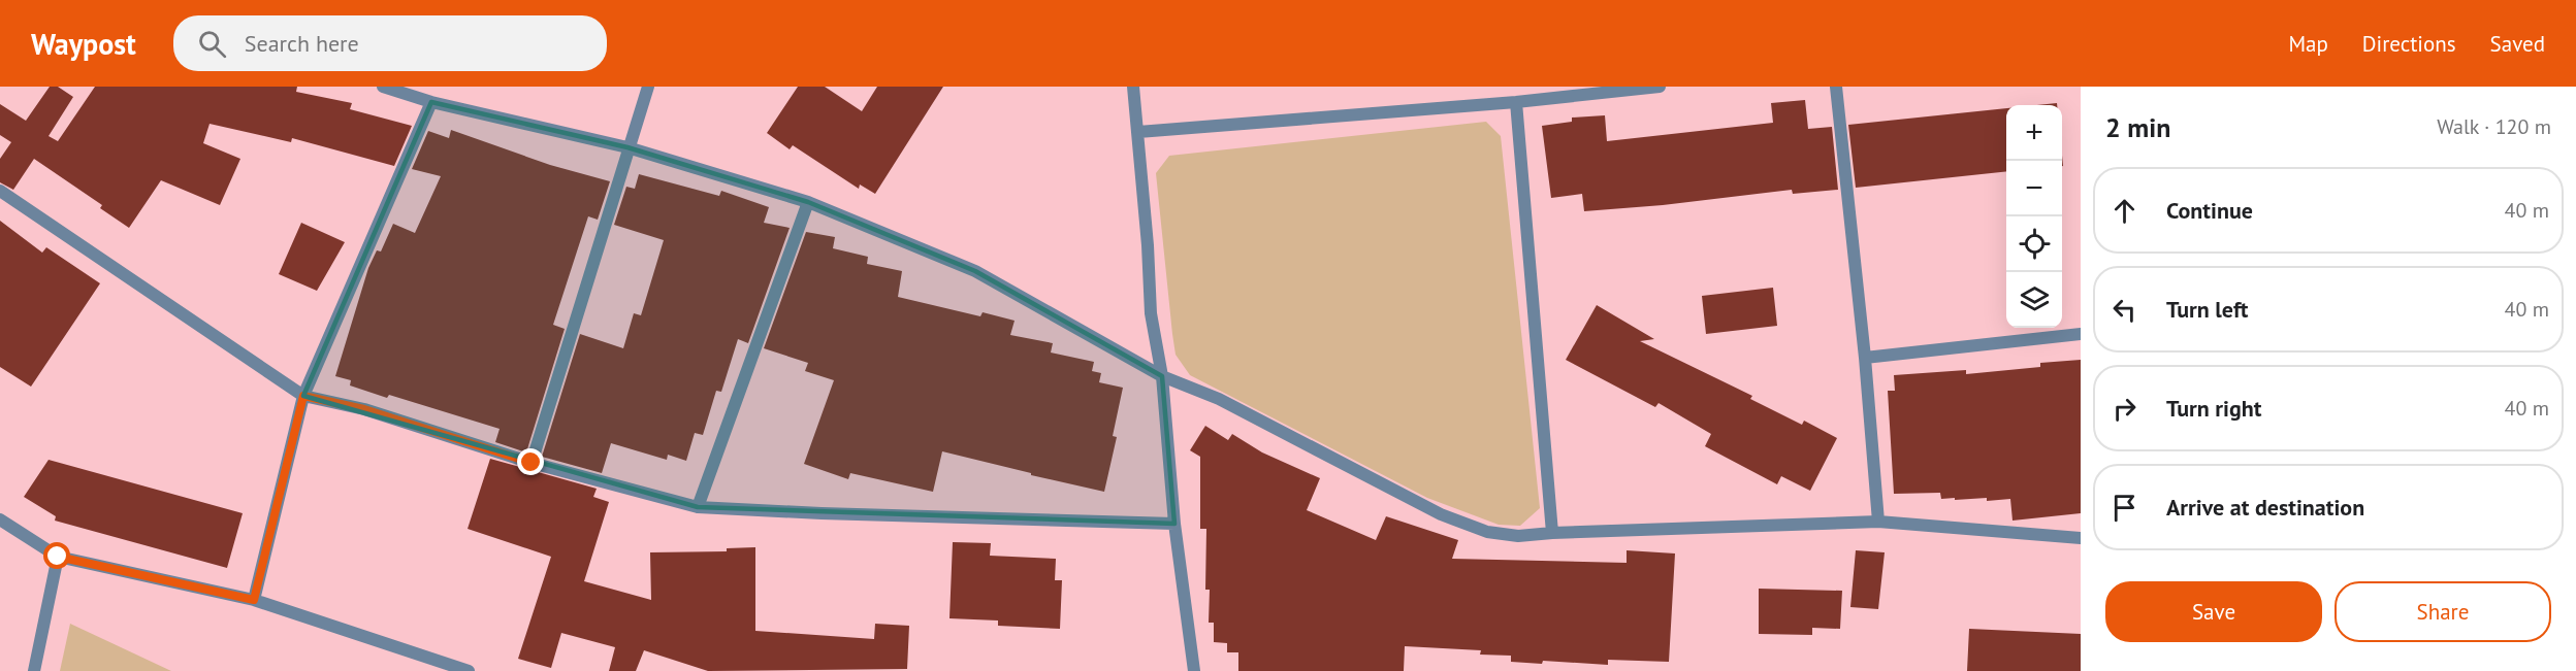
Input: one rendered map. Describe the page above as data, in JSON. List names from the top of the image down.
{
  "page": {
    "header": "Waypost",
    "search": "Search here",
    "nav": ["Map", "Directions", "Saved"],
    "heading": ["2 min", "Walk · 120 m"],
    "map_buttons": ["+", "−"],
    "list": [
      ["Continue", "40 m"],
      ["Turn left", "40 m"],
      ["Turn right", "40 m"],
      "Arrive at destination"
    ],
    "buttons": ["Save", "Share"]
  }
}
